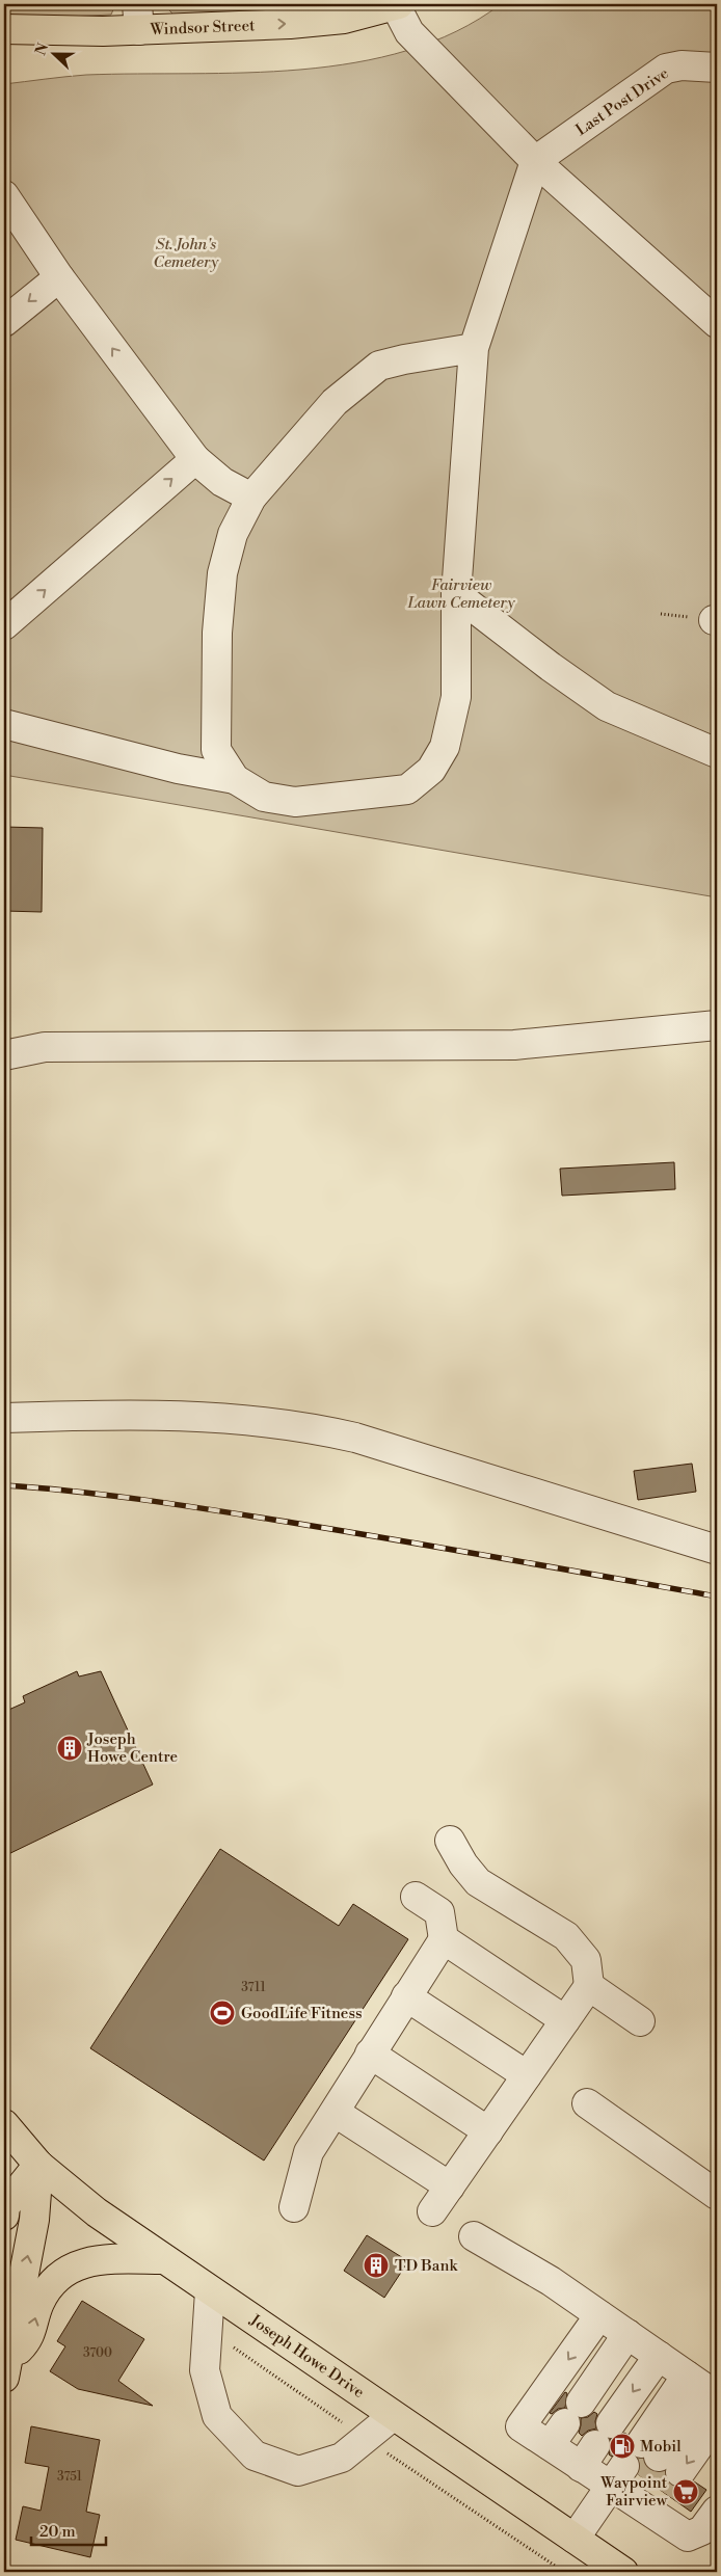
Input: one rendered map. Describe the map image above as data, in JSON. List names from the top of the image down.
{
  "streets": {
    "main road": ["Windsor Street", "Joseph Howe Drive"],
    "lane": ["Last Post Drive"]
  },
  "one_way": ["Windsor Street"],
  "parks": ["St. John's Cemetery", "Fairview Lawn Cemetery"],
  "places": {
    "building": ["Joseph Howe Centre", "TD Bank"],
    "sports": ["GoodLife Fitness"],
    "fuel station": ["Mobil"],
    "supermarket": ["Waypoint Fairview"]
  },
  "house_numbers": ["3711", "3700", "3751"],
  "scale_bar": "20 m",
  "north": "left"
}
